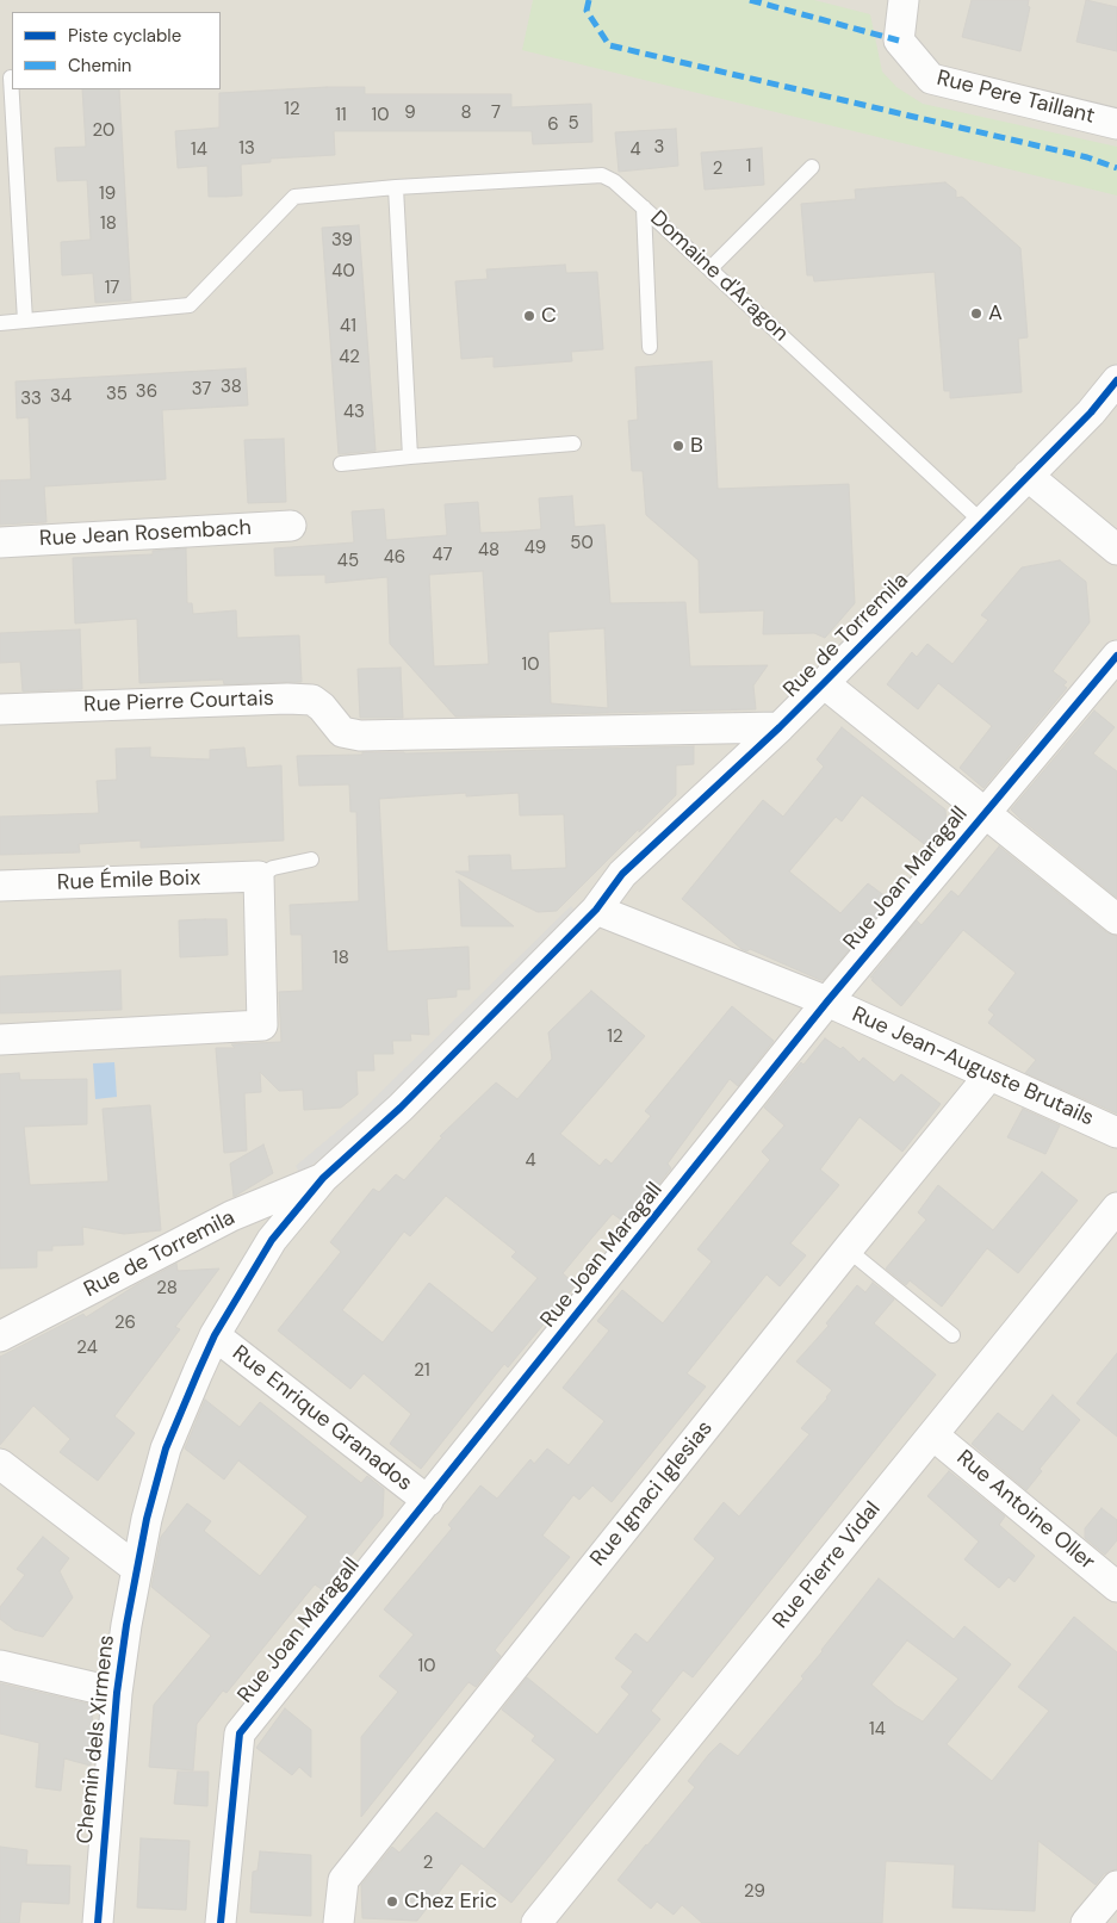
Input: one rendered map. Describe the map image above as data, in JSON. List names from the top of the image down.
{
  "streets": {
    "street": [
      "Rue Pere Taillant",
      "Rue Jean Rosembach",
      "Rue de Torremila",
      "Rue Pierre Courtais",
      "Rue Joan Maragall",
      "Rue Émile Boix",
      "Rue Jean-Auguste Brutails",
      "Rue Enrique Granados",
      "Rue Ignaci Iglesias",
      "Rue Antoine Oller",
      "Rue Pierre Vidal",
      "Chemin dels Xirmens"
    ],
    "lane": ["Domaine d'Aragon"]
  },
  "crossings": [
    ["Domaine d'Aragon", "Rue de Torremila"],
    ["Rue de Torremila", "Rue Pierre Courtais"],
    ["Rue de Torremila", "Rue Jean-Auguste Brutails"],
    ["Rue de Torremila", "Chemin dels Xirmens"],
    ["Rue Joan Maragall", "Rue Jean-Auguste Brutails"],
    ["Rue Joan Maragall", "Rue Enrique Granados"],
    ["Rue Jean-Auguste Brutails", "Rue Ignaci Iglesias"],
    ["Rue Enrique Granados", "Chemin dels Xirmens"],
    ["Rue Antoine Oller", "Rue Pierre Vidal"]
  ],
  "places": [
    "A",
    "C",
    "B",
    "Chez Eric"
  ],
  "house_numbers": [
    "12",
    "9",
    "8",
    "7",
    "11",
    "10",
    "5",
    "6",
    "20",
    "3",
    "13",
    "14",
    "4",
    "1",
    "2",
    "19",
    "18",
    "39",
    "40",
    "17",
    "41",
    "42",
    "38",
    "37",
    "36",
    "35",
    "34",
    "33",
    "43",
    "50",
    "49",
    "48",
    "47",
    "46",
    "45",
    "10",
    "18",
    "12",
    "4",
    "28",
    "26",
    "24",
    "21",
    "10",
    "14",
    "2",
    "29"
  ],
  "legend": ["Piste cyclable", "Chemin"]
}
